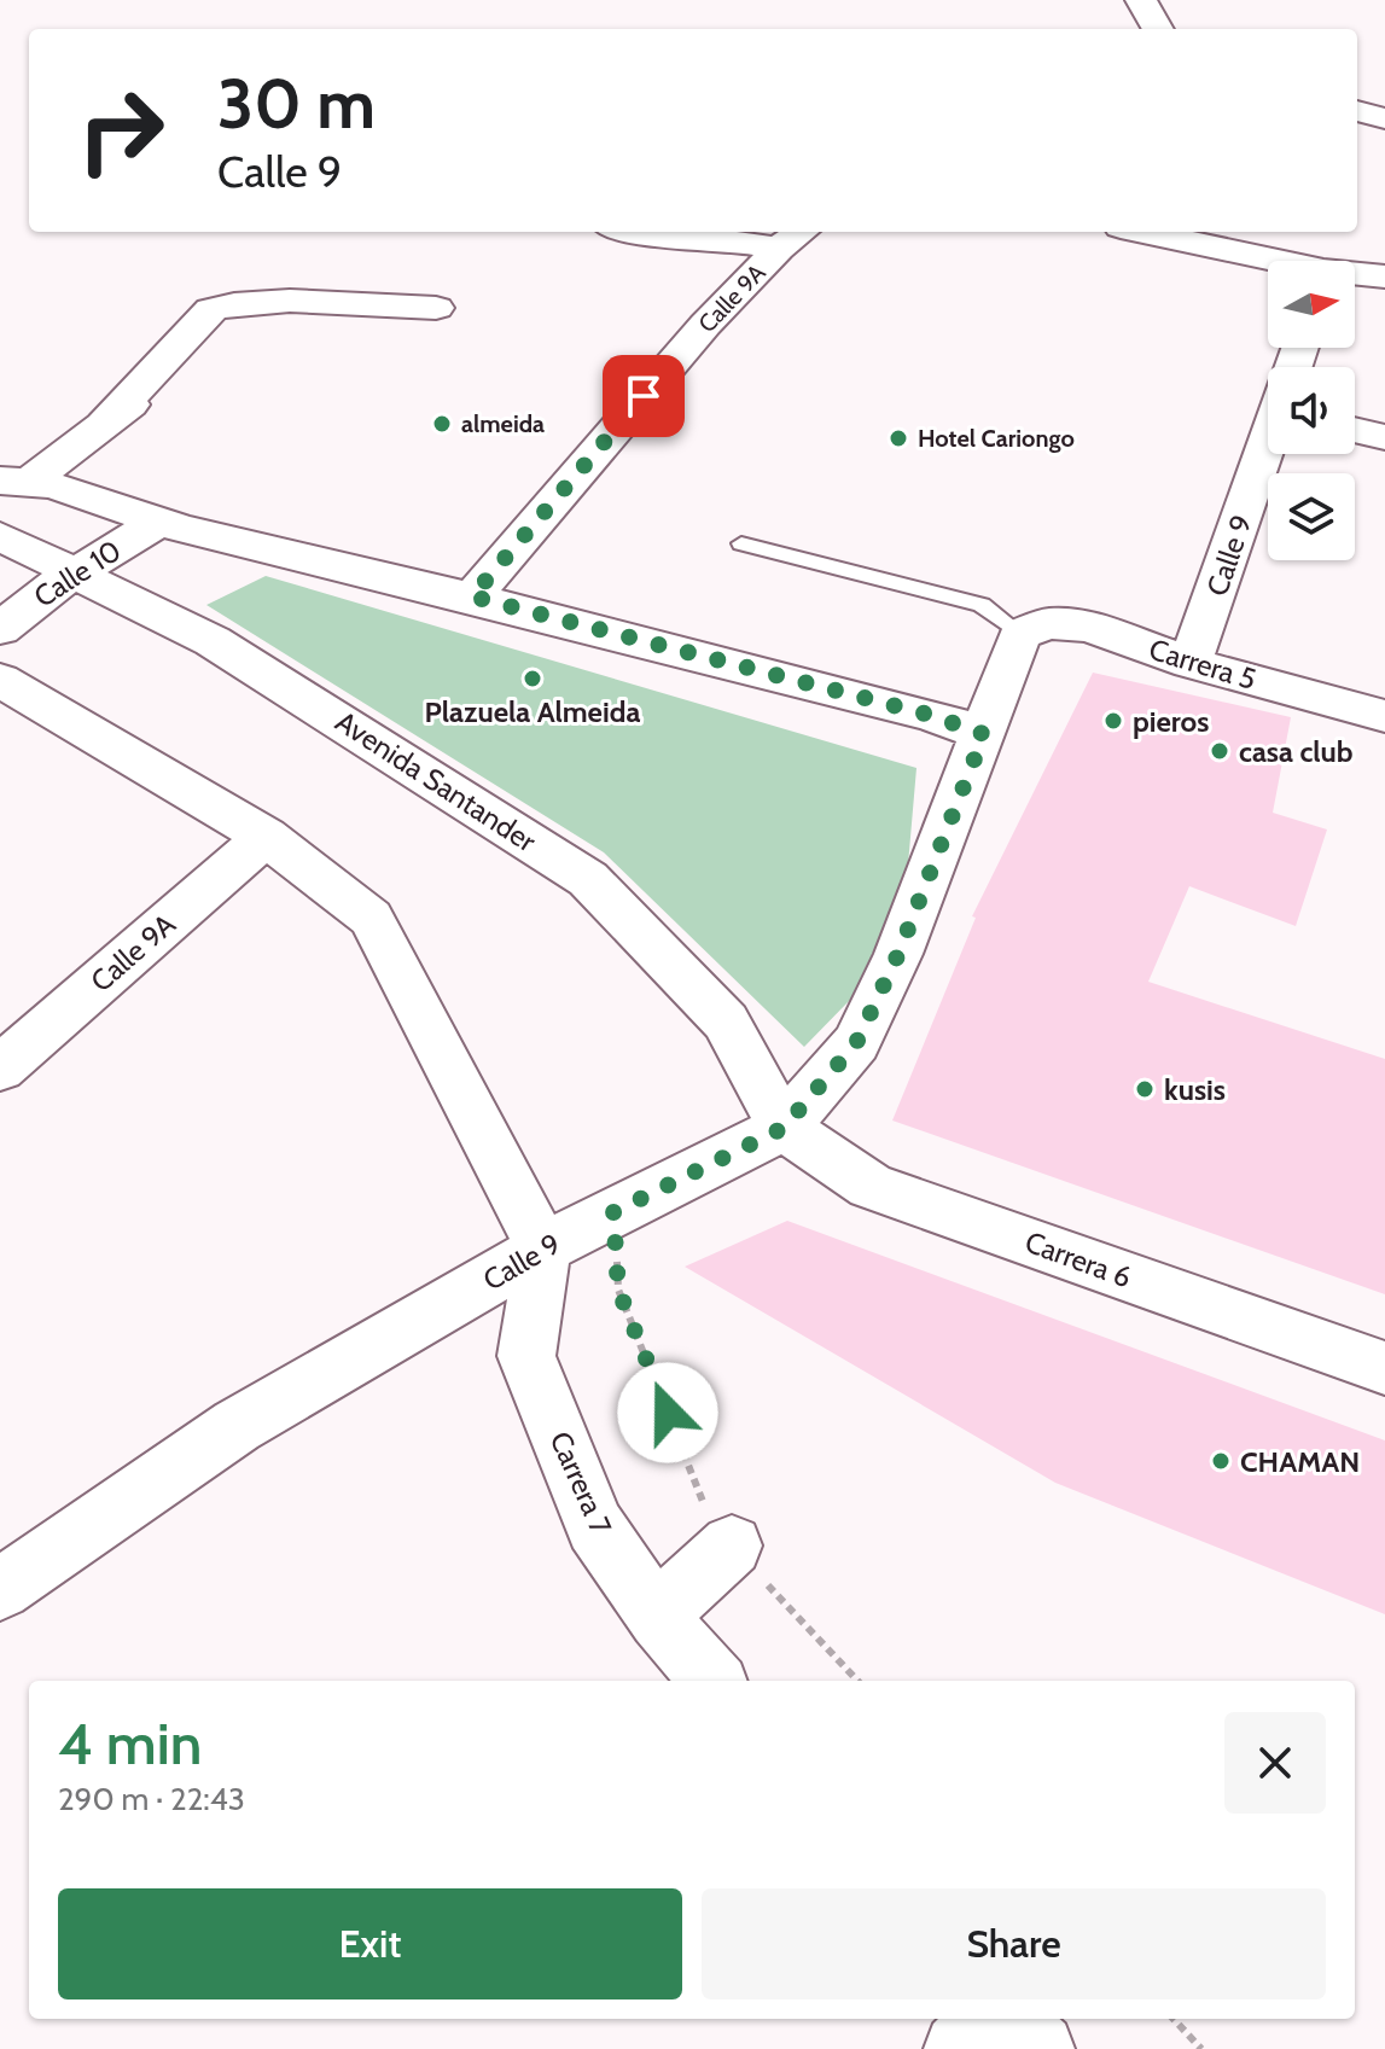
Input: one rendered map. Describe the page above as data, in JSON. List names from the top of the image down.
{
  "streets": {
    "street": [
      "Calle 9A",
      "Calle 9",
      "Calle 10",
      "Carrera 5",
      "Avenida Santander",
      "Carrera 6",
      "Carrera 7"
    ]
  },
  "crossings": [
    ["Calle 9", "Carrera 5"],
    ["Calle 9", "Avenida Santander"],
    ["Calle 9", "Carrera 6"],
    ["Calle 9", "Carrera 7"],
    ["Calle 10", "Avenida Santander"],
    ["Avenida Santander", "Carrera 6"]
  ],
  "places": [
    "almeida",
    "Hotel Cariongo",
    "Plazuela Almeida",
    "pieros",
    "casa club",
    "kusis",
    "CHAMAN"
  ],
  "north": "right",
  "page": {
    "turn": ["30 m", "Calle 9"],
    "heading": ["4 min", "290 m · 22:43"],
    "buttons": ["Exit", "Share"]
  }
}
